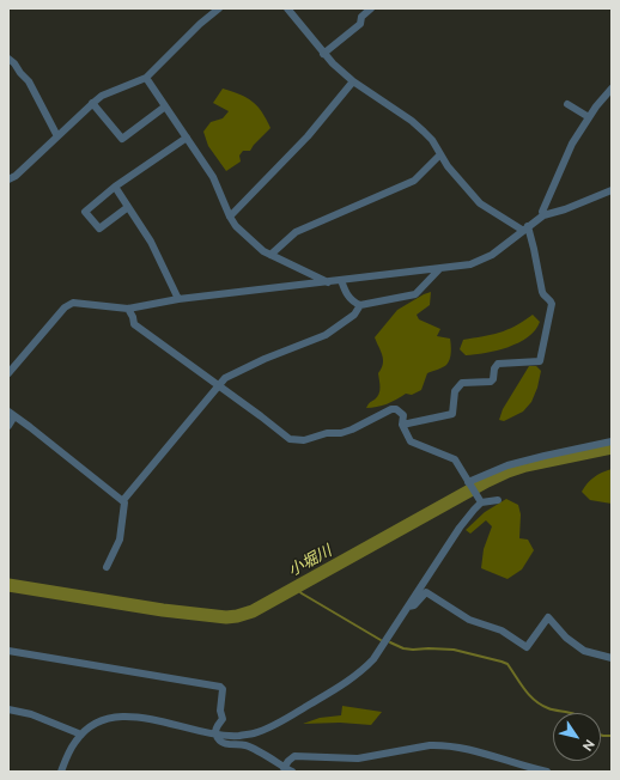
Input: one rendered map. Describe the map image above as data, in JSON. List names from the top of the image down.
{
  "water": ["小堀川"],
  "north": "bottom right"
}
